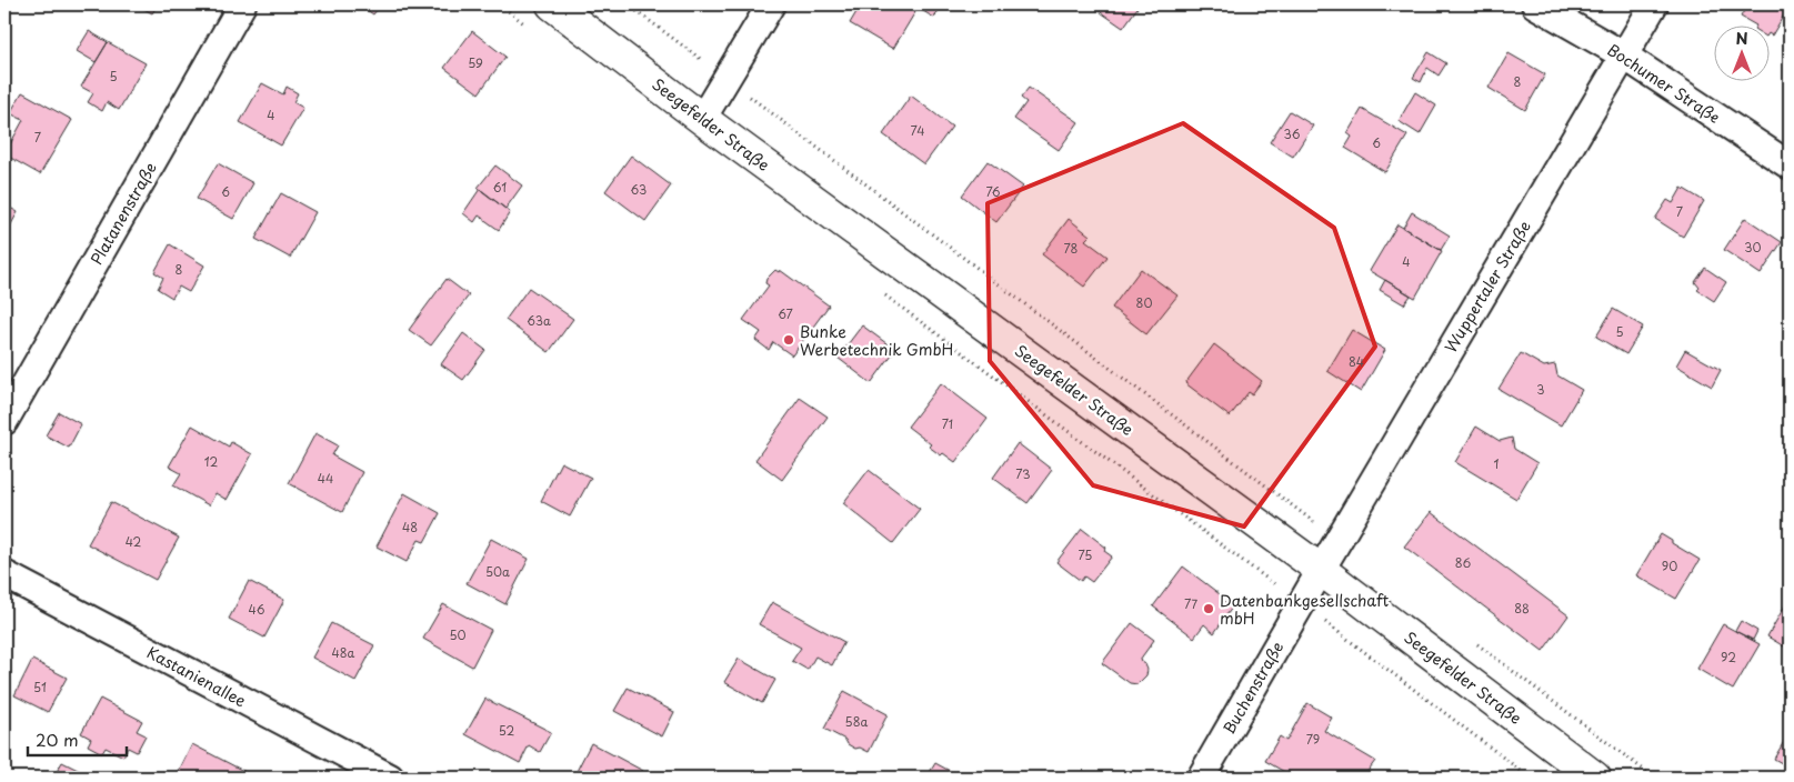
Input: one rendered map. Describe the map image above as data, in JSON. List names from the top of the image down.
{
  "streets": {
    "street": [
      "Bochumer Straße",
      "Seegefelder Straße",
      "Platanenstraße",
      "Wuppertaler Straße",
      "Kastanienallee",
      "Buchenstraße"
    ]
  },
  "crossings": [
    ["Bochumer Straße", "Wuppertaler Straße"],
    ["Seegefelder Straße", "Wuppertaler Straße"],
    ["Seegefelder Straße", "Buchenstraße"],
    ["Wuppertaler Straße", "Buchenstraße"]
  ],
  "places": ["Bunke Werbetechnik GmbH", "Datenbankgesellschaft mbH"],
  "house_numbers": [
    "59",
    "5",
    "8",
    "4",
    "74",
    "36",
    "7",
    "6",
    "61",
    "63",
    "6",
    "76",
    "7",
    "30",
    "78",
    "4",
    "8",
    "80",
    "67",
    "63a",
    "5",
    "84",
    "3",
    "71",
    "12",
    "1",
    "73",
    "44",
    "48",
    "42",
    "75",
    "86",
    "90",
    "50a",
    "77",
    "88",
    "46",
    "50",
    "48a",
    "92",
    "51",
    "58a",
    "52",
    "79"
  ],
  "scale_bar": "20 m",
  "north": "top"
}
